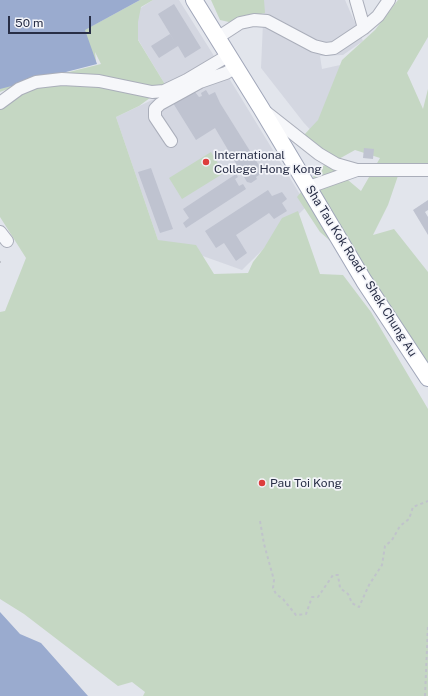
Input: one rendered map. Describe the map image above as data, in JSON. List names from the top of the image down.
{
  "streets": {
    "main road": ["Sha Tau Kok Road – Shek Chung Au"]
  },
  "places": ["International College Hong Kong", "Pau Toi Kong"],
  "scale_bar": "50 m"
}
